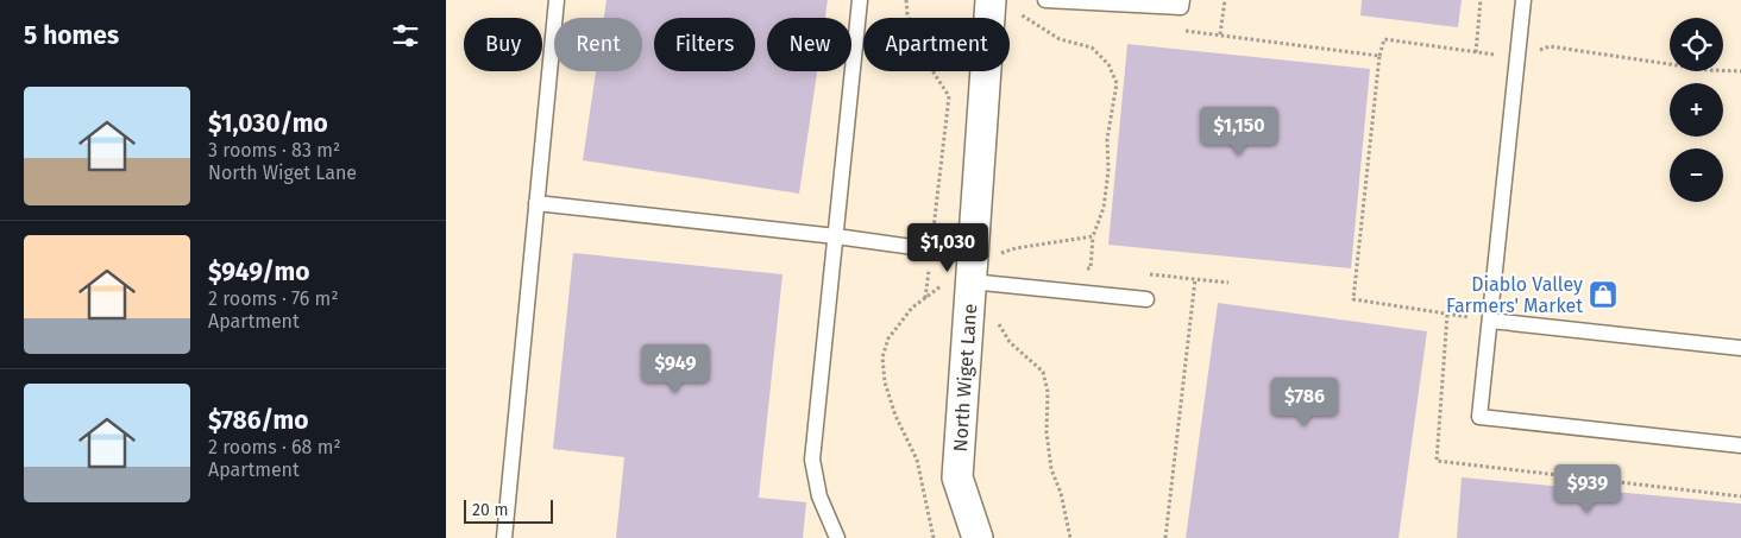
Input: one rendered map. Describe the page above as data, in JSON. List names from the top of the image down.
{
  "streets": {
    "street": ["North Wiget Lane"]
  },
  "places": {
    "shop": ["Diablo Valley Farmers' Market"]
  },
  "scale_bar": "20 m",
  "page": {
    "heading": "5 homes",
    "map_buttons": ["+", "−"],
    "chip": [
      "Buy",
      "Rent",
      "Filters",
      "New",
      "Apartment"
    ],
    "list": [
      {
        "name": "$1,030/mo",
        "note": "3 rooms · 83 m² · North Wiget Lane"
      },
      {
        "name": "$949/mo",
        "note": "2 rooms · 76 m² · Apartment"
      },
      {
        "name": "$786/mo",
        "note": "2 rooms · 68 m² · Apartment"
      }
    ],
    "price": [
      "$1,150",
      "$1,030",
      "$949",
      "$786",
      "$939"
    ],
    "scale": "20 m"
  }
}
